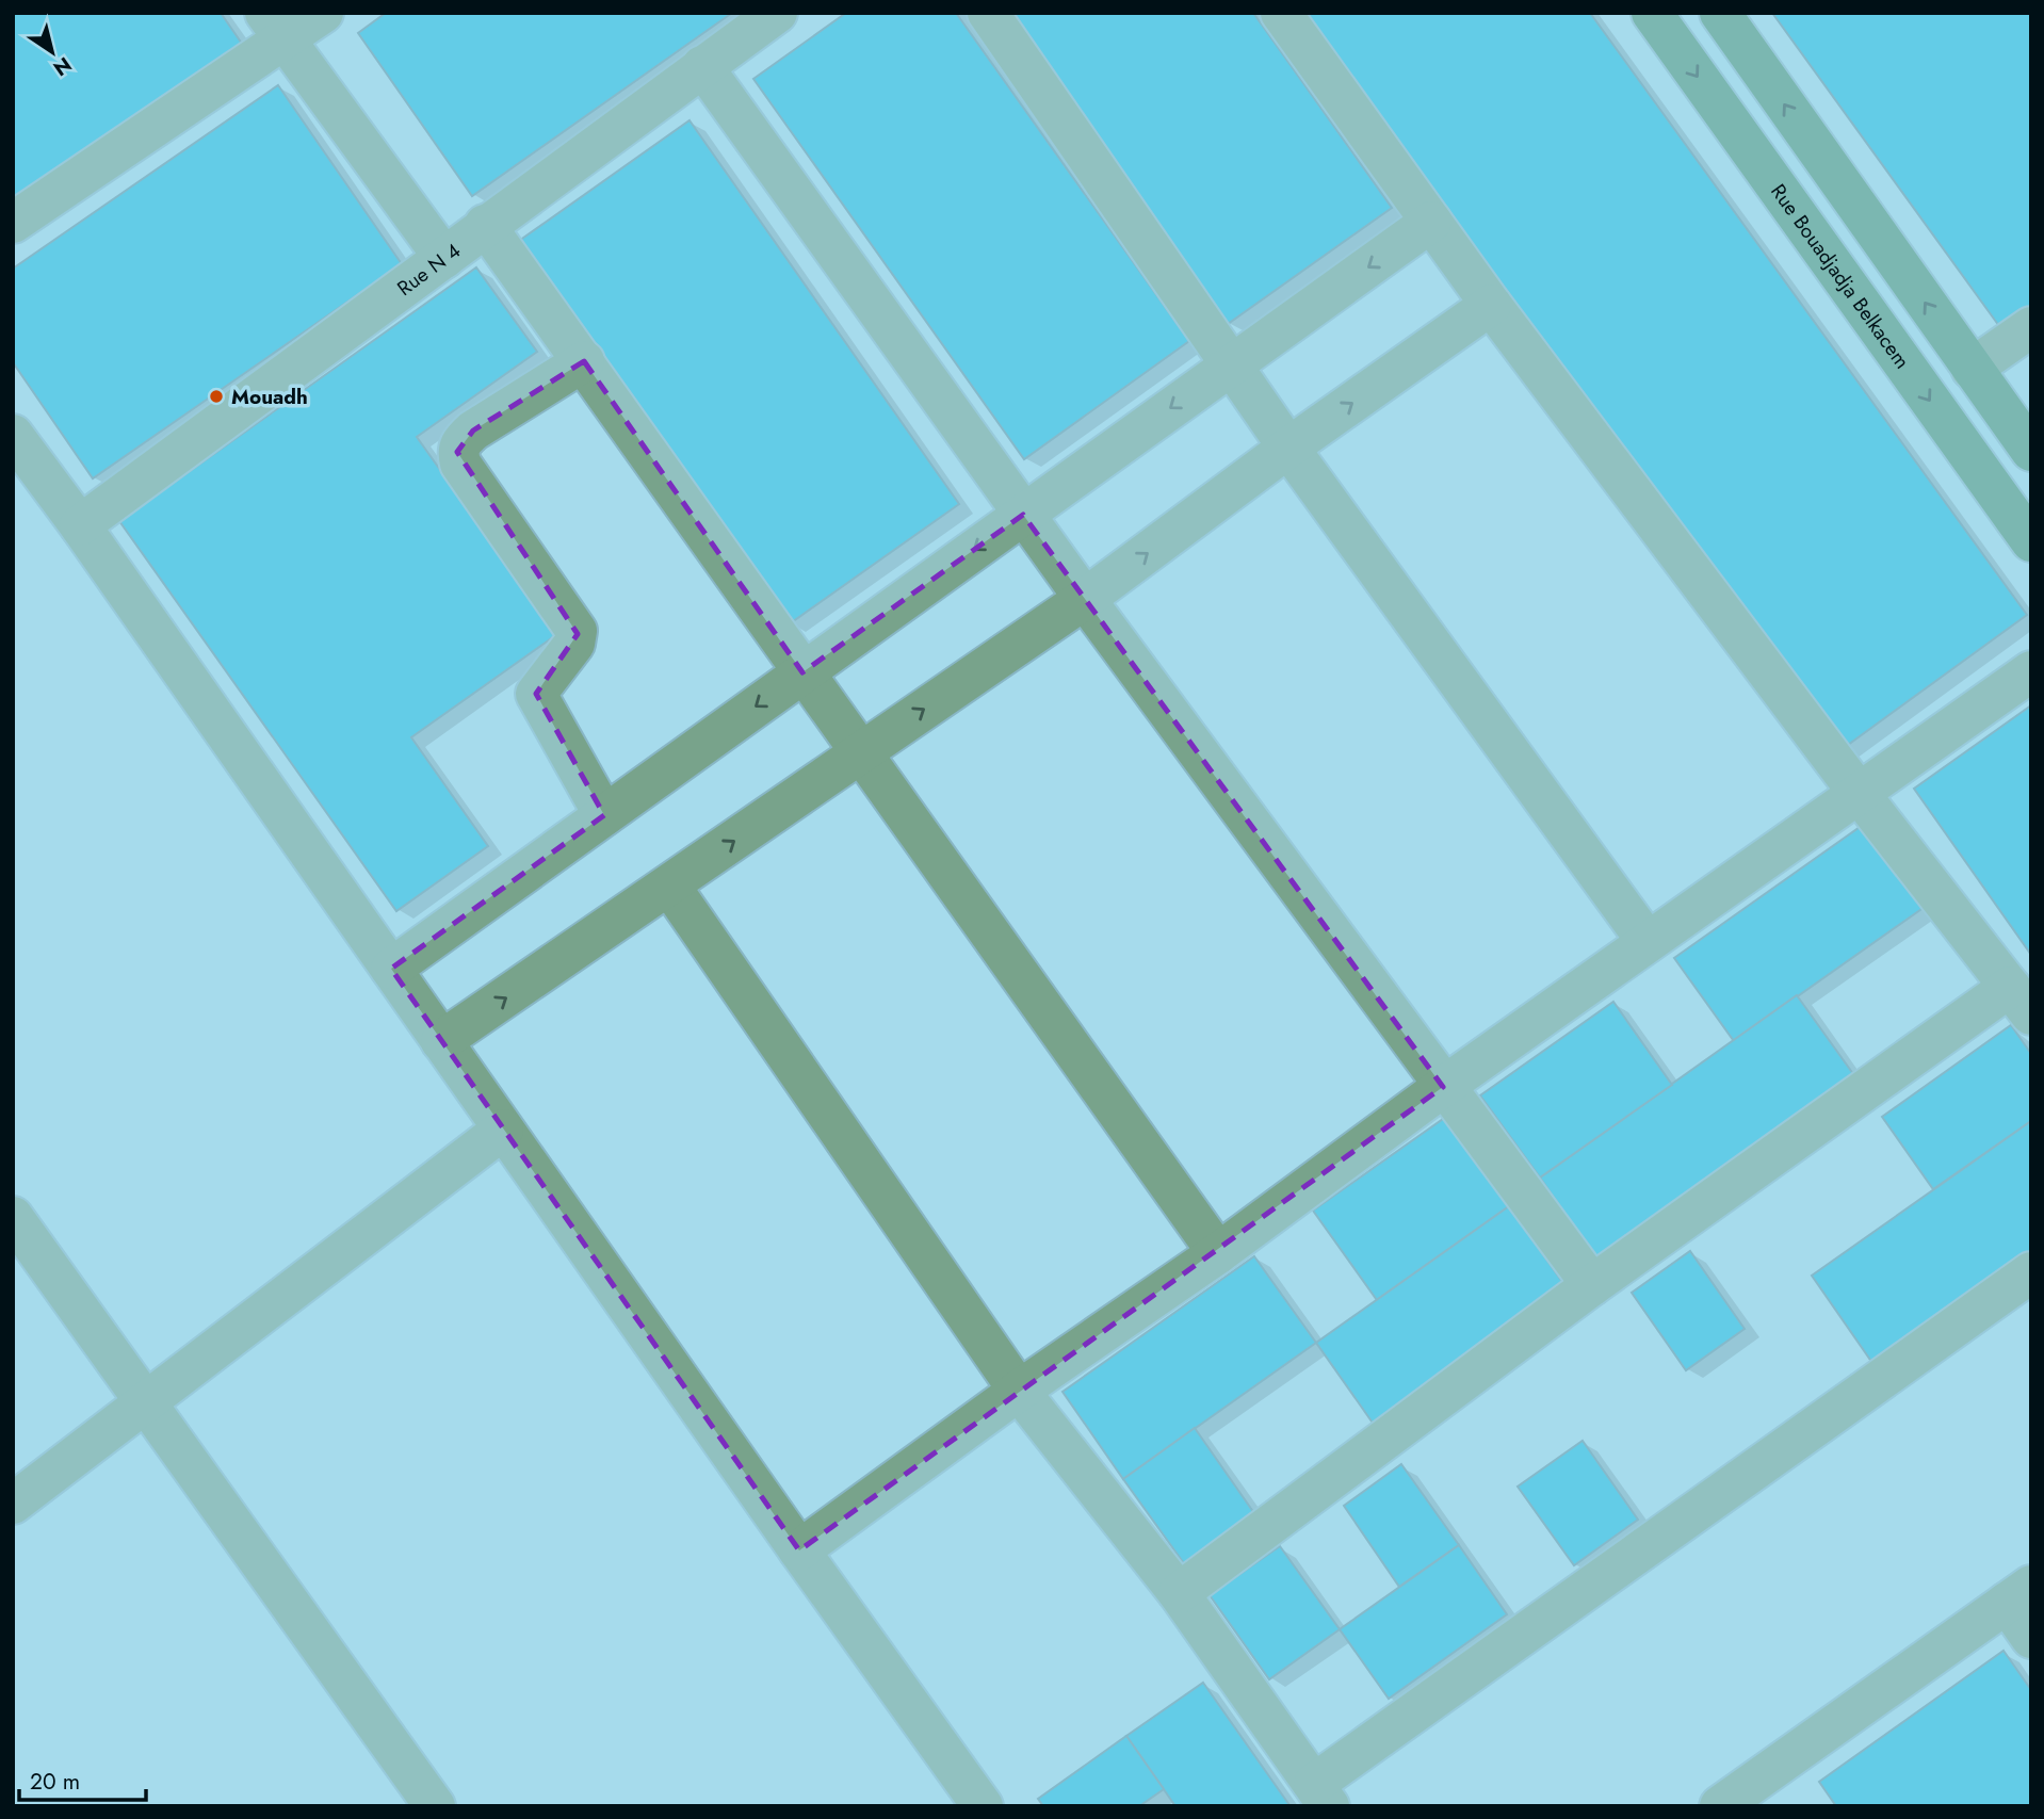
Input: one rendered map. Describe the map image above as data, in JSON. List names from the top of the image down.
{
  "streets": {
    "street": ["Rue N 4", "Rue Bouadjadja Belkacem"]
  },
  "places": ["Mouadh"],
  "scale_bar": "20 m",
  "north": "bottom right"
}
